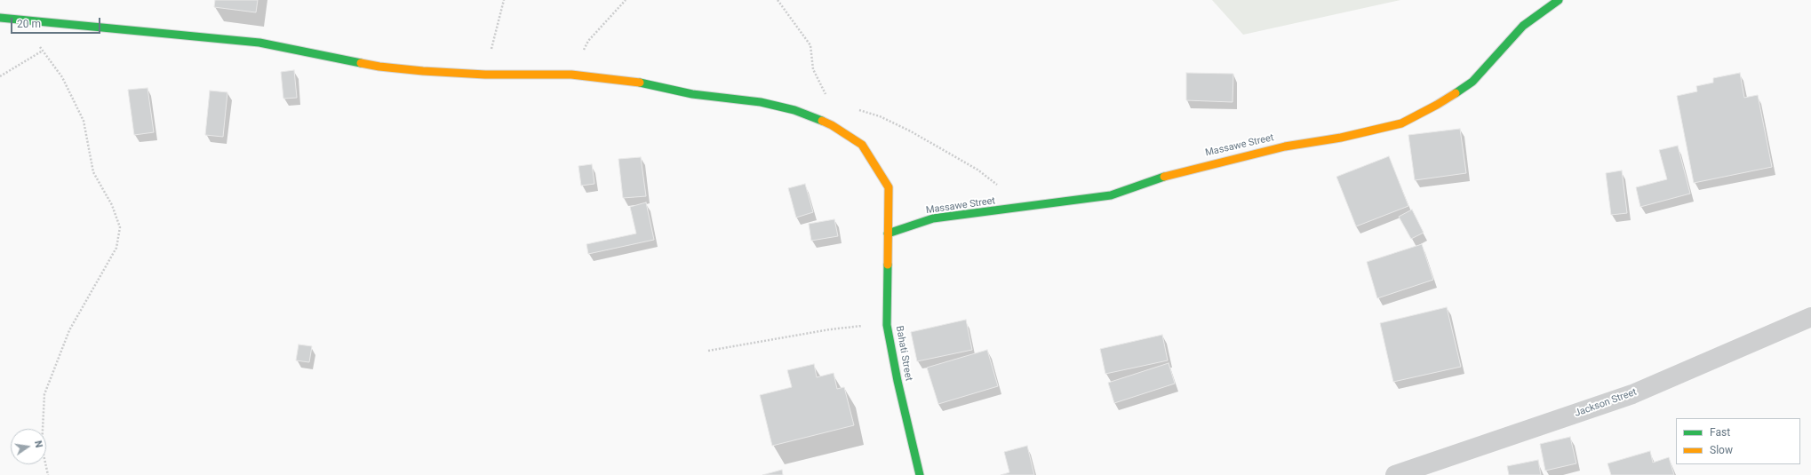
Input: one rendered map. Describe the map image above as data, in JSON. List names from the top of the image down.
{
  "streets": {
    "street": ["Massawe Street", "Bahati Street", "Jackson Street"]
  },
  "crossings": [
    ["Massawe Street", "Bahati Street"]
  ],
  "legend": ["Fast", "Slow"],
  "scale_bar": "20 m",
  "north": "right"
}
